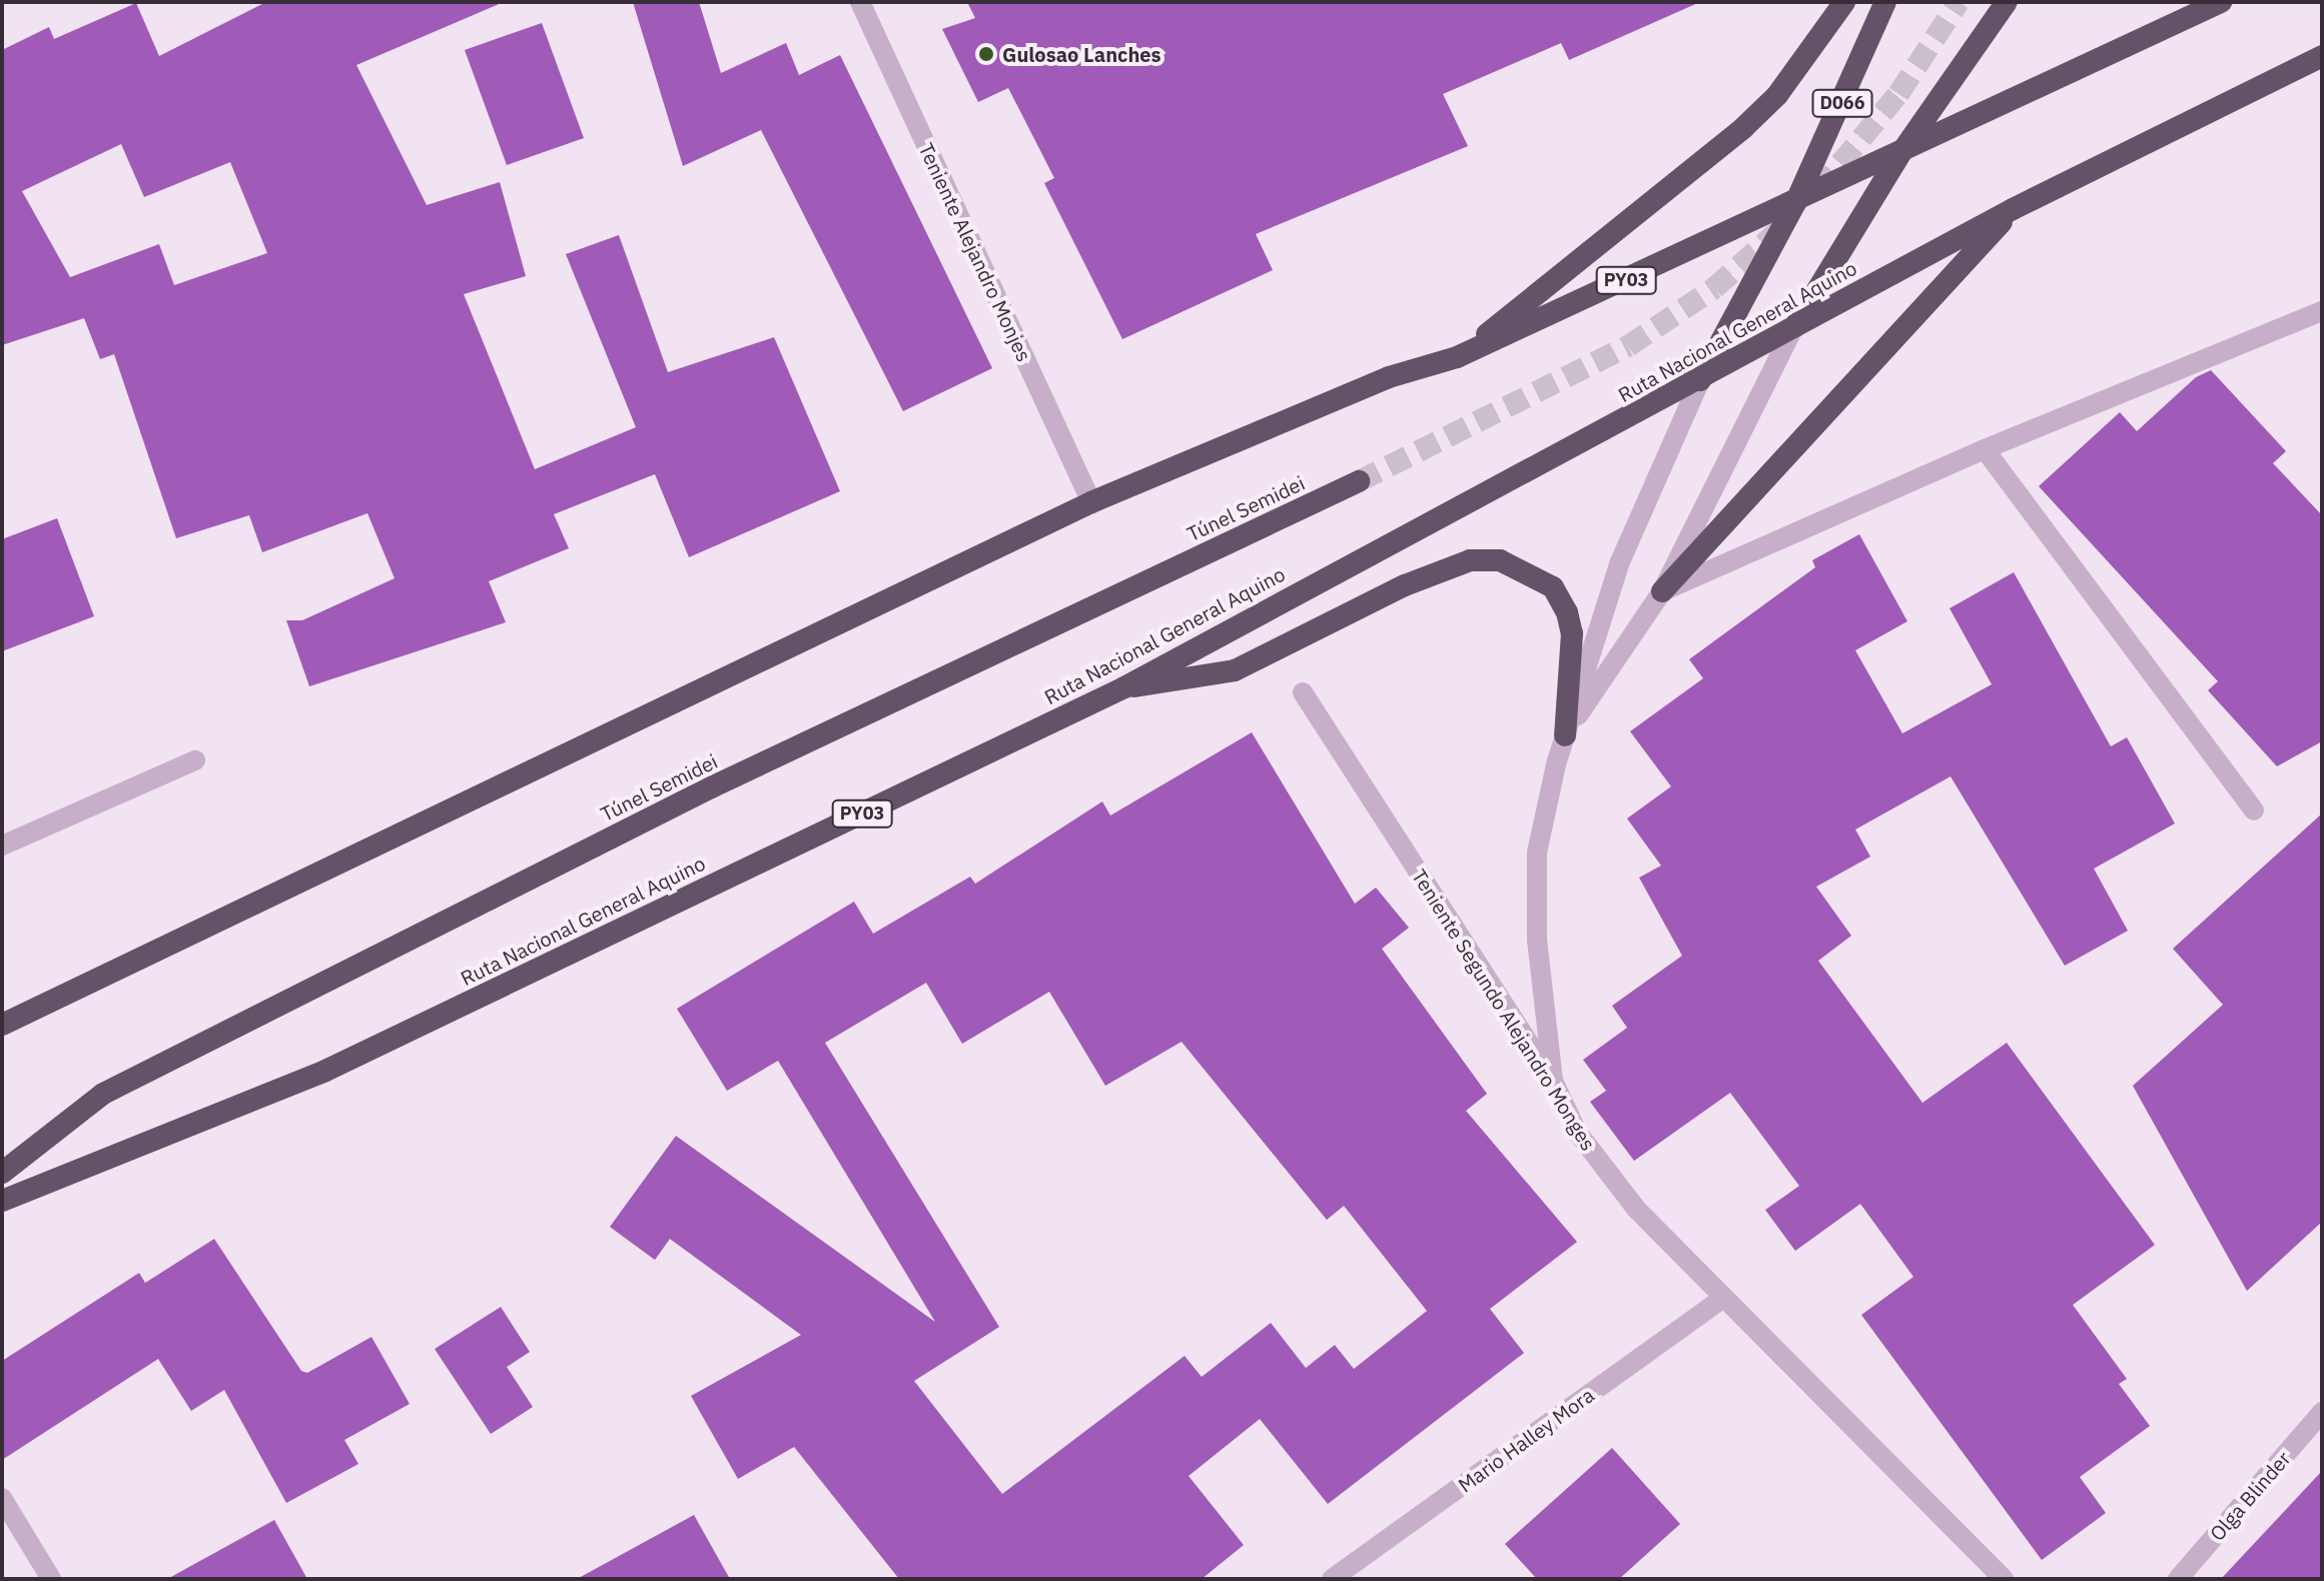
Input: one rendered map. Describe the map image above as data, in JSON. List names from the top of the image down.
{
  "streets": {
    "highway": [
      "D066",
      "PY03",
      "Ruta Nacional General Aquino",
      "Túnel Semidei"
    ],
    "street": [
      "Teniente Alejandro Monjes",
      "Teniente Segundo Alejandro Monges",
      "Mario Halley Mora",
      "Olga Blinder"
    ]
  },
  "crossings": [
    ["D066", "PY03"],
    ["D066", "Ruta Nacional General Aquino"],
    ["Teniente Alejandro Monjes", "PY03"],
    ["Teniente Segundo Alejandro Monges", "Mario Halley Mora"]
  ],
  "places": ["Gulosao Lanches"]
}
